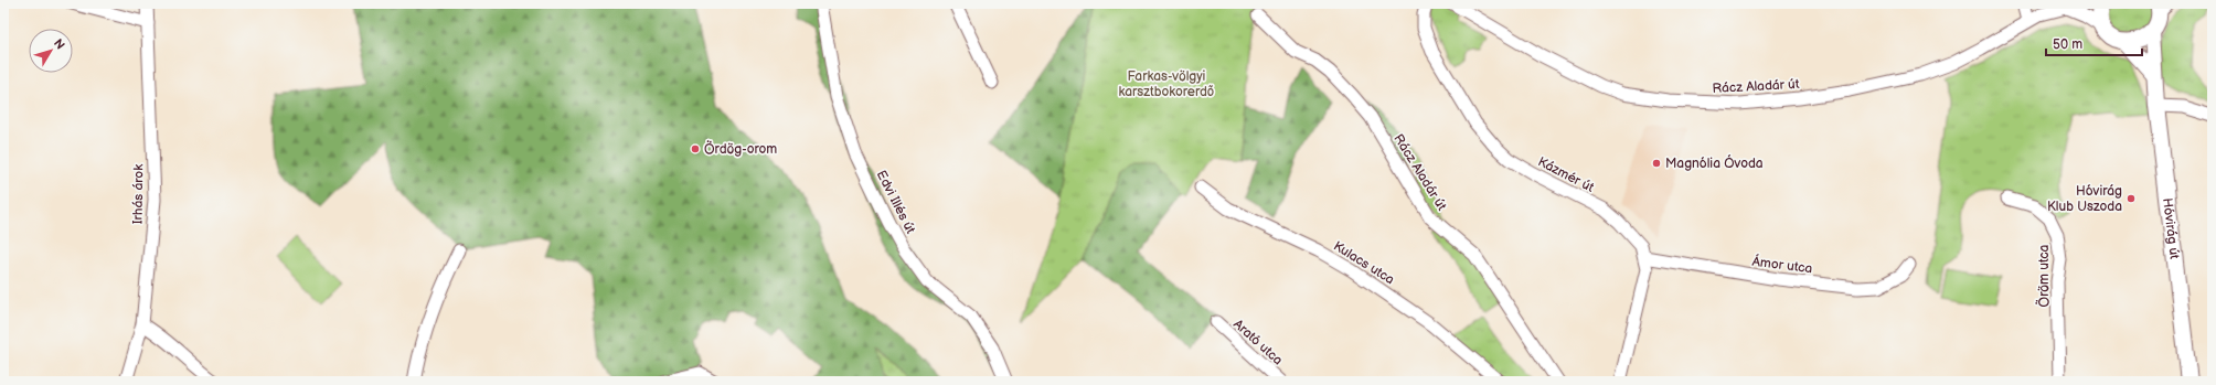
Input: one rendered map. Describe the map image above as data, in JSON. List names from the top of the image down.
{
  "streets": {
    "street": [
      "Rácz Aladár út",
      "Kázmér út",
      "Irhás árok",
      "Edvi Illés út",
      "Hóvirág út",
      "Kulacs utca",
      "Ámor utca",
      "Öröm utca",
      "Arató utca"
    ]
  },
  "crossings": [
    ["Kázmér út", "Ámor utca"]
  ],
  "parks": ["Farkas-völgyi karsztbokorerdő"],
  "places": ["Ördög-orom", "Magnólia Óvoda", "Hóvirág Klub Uszoda"],
  "scale_bar": "50 m",
  "north": "top right"
}
